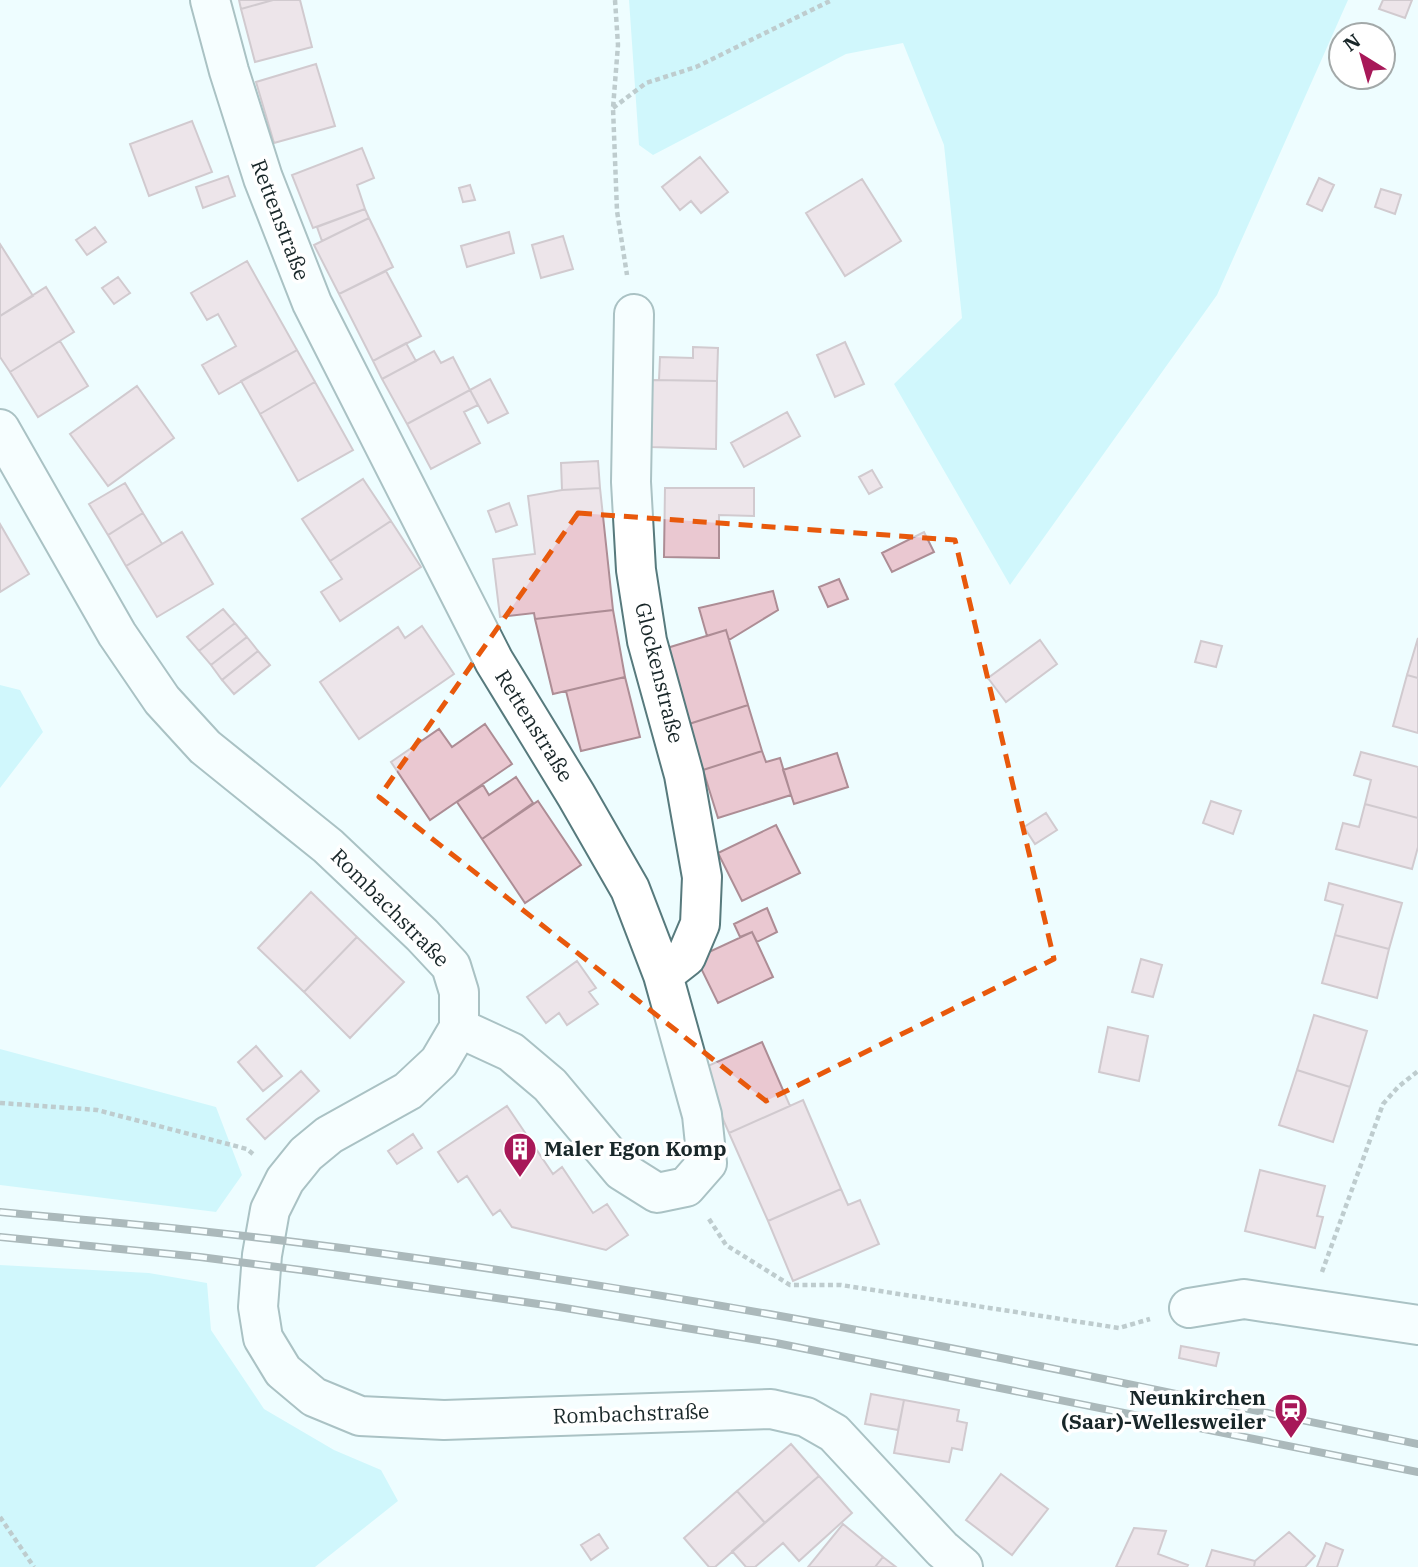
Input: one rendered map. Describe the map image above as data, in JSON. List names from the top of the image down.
{
  "streets": {
    "street": ["Rettenstraße", "Glockenstraße", "Rombachstraße"]
  },
  "crossings": [
    ["Rettenstraße", "Glockenstraße"]
  ],
  "places": {
    "building": ["Maler Egon Komp"],
    "station": ["Neunkirchen (Saar)-Wellesweiler"]
  },
  "north": "top left"
}
